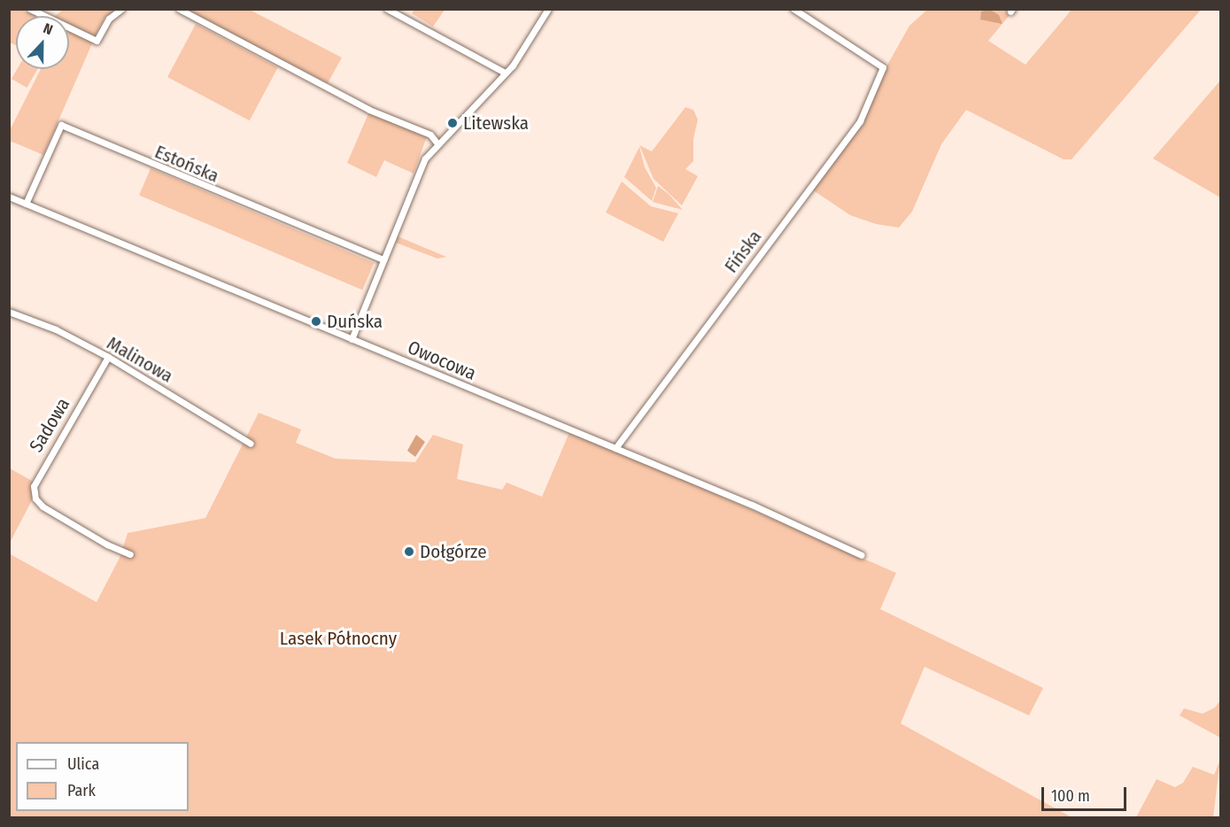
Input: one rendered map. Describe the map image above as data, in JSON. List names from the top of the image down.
{
  "streets": {
    "street": [
      "Estońska",
      "Fińska",
      "Malinowa",
      "Owocowa",
      "Sadowa"
    ]
  },
  "crossings": [
    ["Estońska", "Owocowa"],
    ["Fińska", "Owocowa"],
    ["Malinowa", "Sadowa"]
  ],
  "parks": ["Lasek Północny"],
  "places": ["Litewska", "Duńska", "Dołgórze"],
  "legend": ["Ulica", "Park"],
  "scale_bar": "100 m",
  "north": "top"
}
